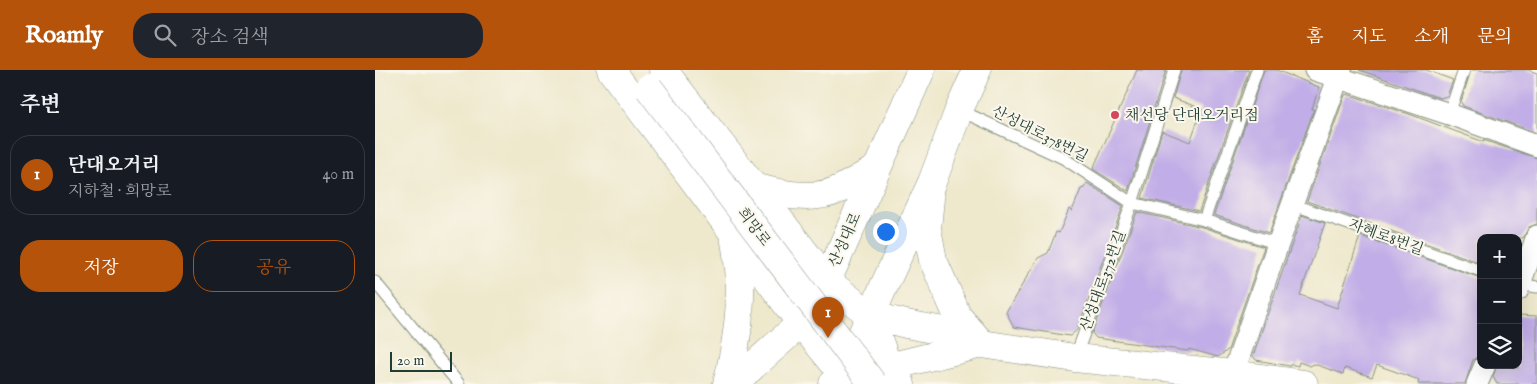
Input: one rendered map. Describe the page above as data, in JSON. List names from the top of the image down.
{
  "streets": {
    "main road": ["희망로", "산성대로"],
    "lane": ["산성대로378번길", "자혜로8번길", "산성대로372번길"]
  },
  "crossings": [
    ["산성대로378번길", "산성대로372번길"]
  ],
  "places": ["채선당 단대오거리점"],
  "scale_bar": "20 m",
  "page": {
    "header": "Roamly",
    "search": "장소 검색",
    "nav": [
      "홈",
      "지도",
      "소개",
      "문의"
    ],
    "heading": "주변",
    "list": [
      {
        "mark": "1",
        "name": "단대오거리",
        "note": "지하철 · 희망로",
        "value": "40 m"
      }
    ],
    "buttons": ["저장", "공유"],
    "map_buttons": ["+", "−"],
    "pins": "1",
    "scale": "20 m"
  }
}
